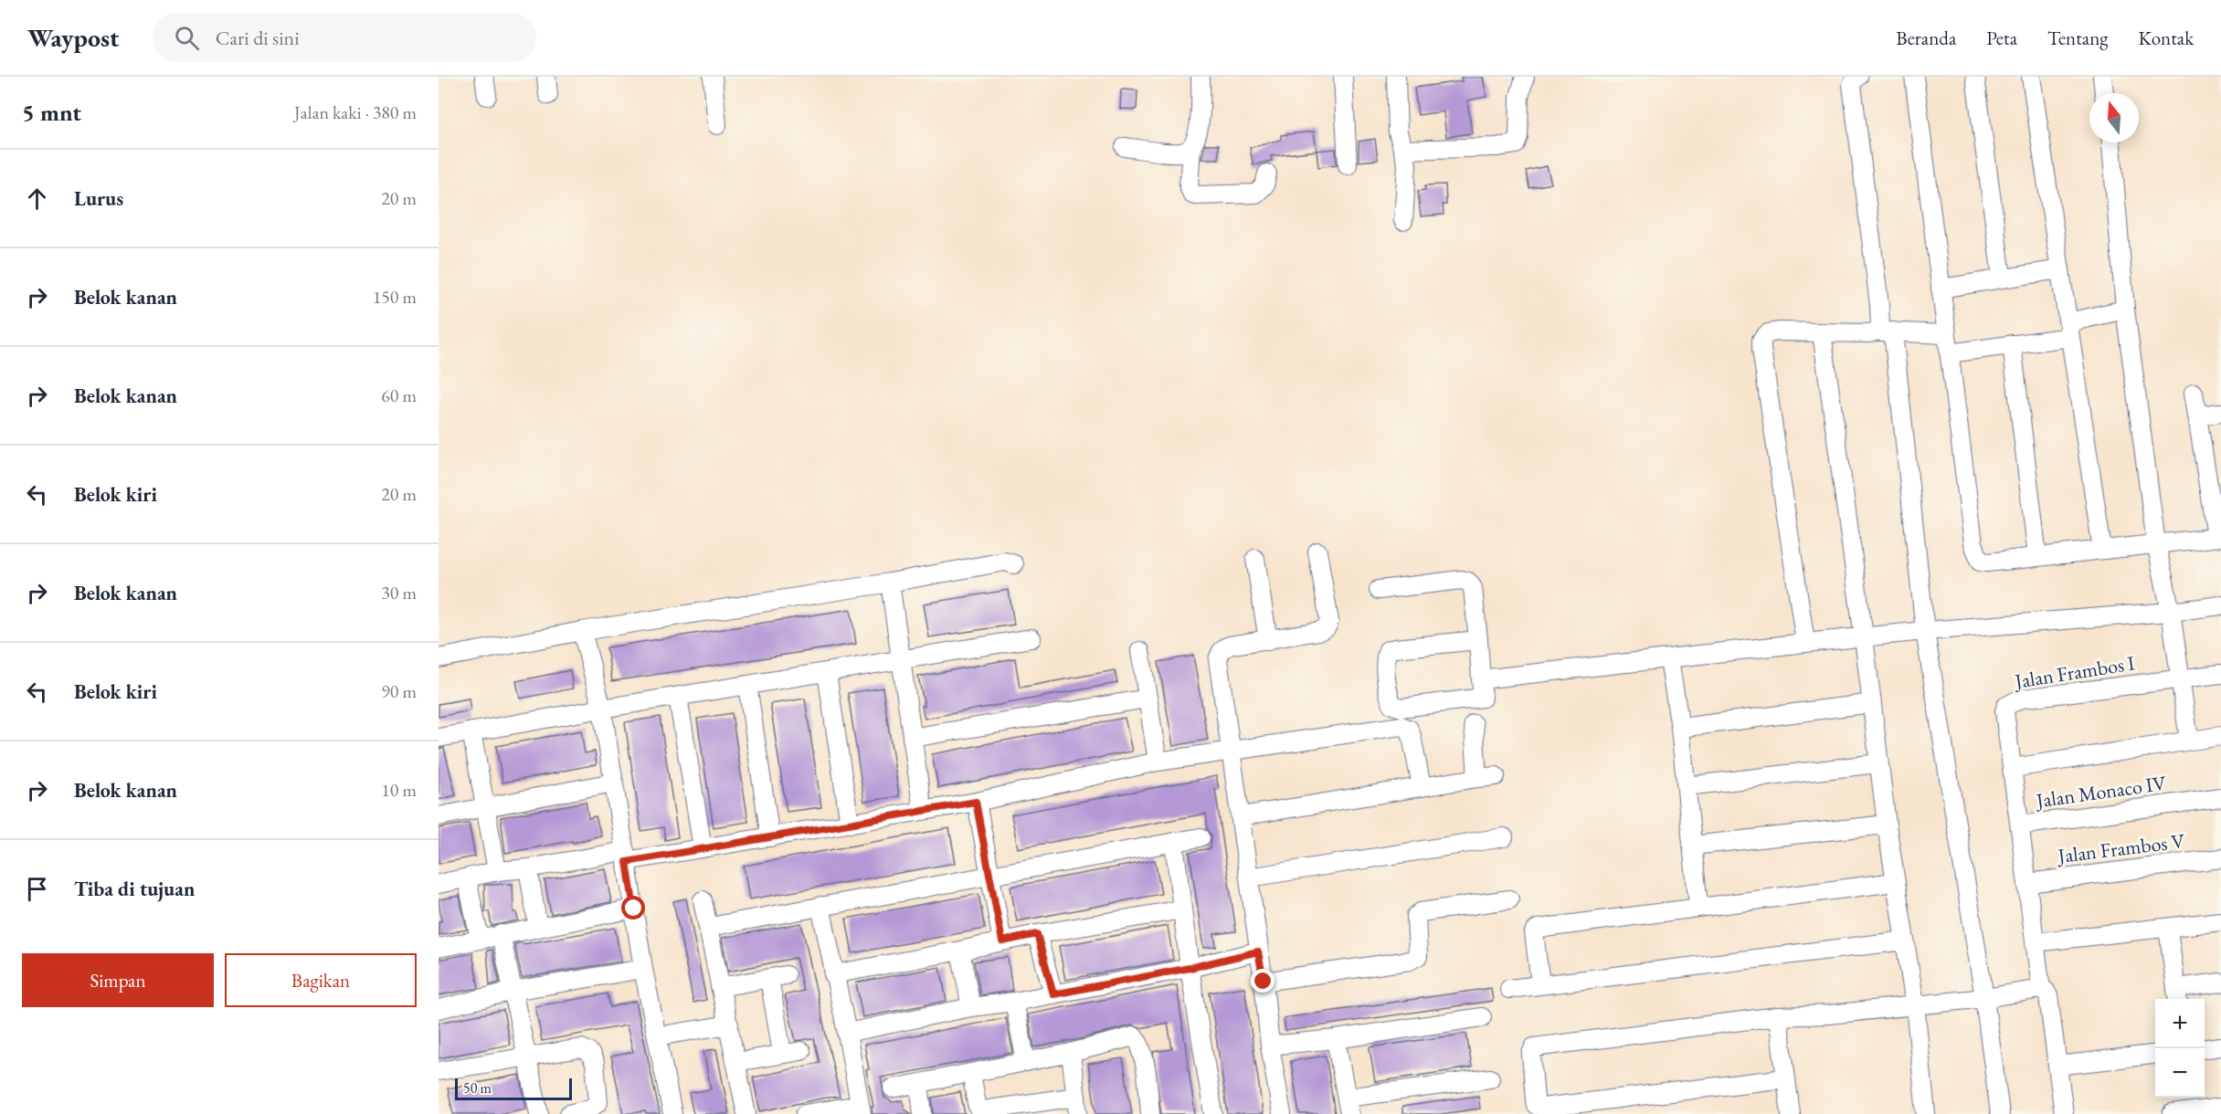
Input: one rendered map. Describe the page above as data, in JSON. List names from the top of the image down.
{
  "streets": {
    "street": ["Jalan Frambos I", "Jalan Monaco IV", "Jalan Frambos V"]
  },
  "crossings": [
    ["Jalan Frambos I", "Jalan Monaco IV"],
    ["Jalan Frambos I", "Jalan Frambos V"]
  ],
  "scale_bar": "50 m",
  "north": "top",
  "page": {
    "header": "Waypost",
    "search": "Cari di sini",
    "nav": [
      "Beranda",
      "Peta",
      "Tentang",
      "Kontak"
    ],
    "heading": ["5 mnt", "Jalan kaki · 380 m"],
    "list": [
      ["Lurus", "20 m"],
      ["Belok kanan", "150 m"],
      ["Belok kanan", "60 m"],
      ["Belok kiri", "20 m"],
      ["Belok kanan", "30 m"],
      ["Belok kiri", "90 m"],
      ["Belok kanan", "10 m"],
      "Tiba di tujuan"
    ],
    "buttons": ["Simpan", "Bagikan"],
    "map_buttons": ["+", "−"],
    "scale": "50 m"
  }
}
